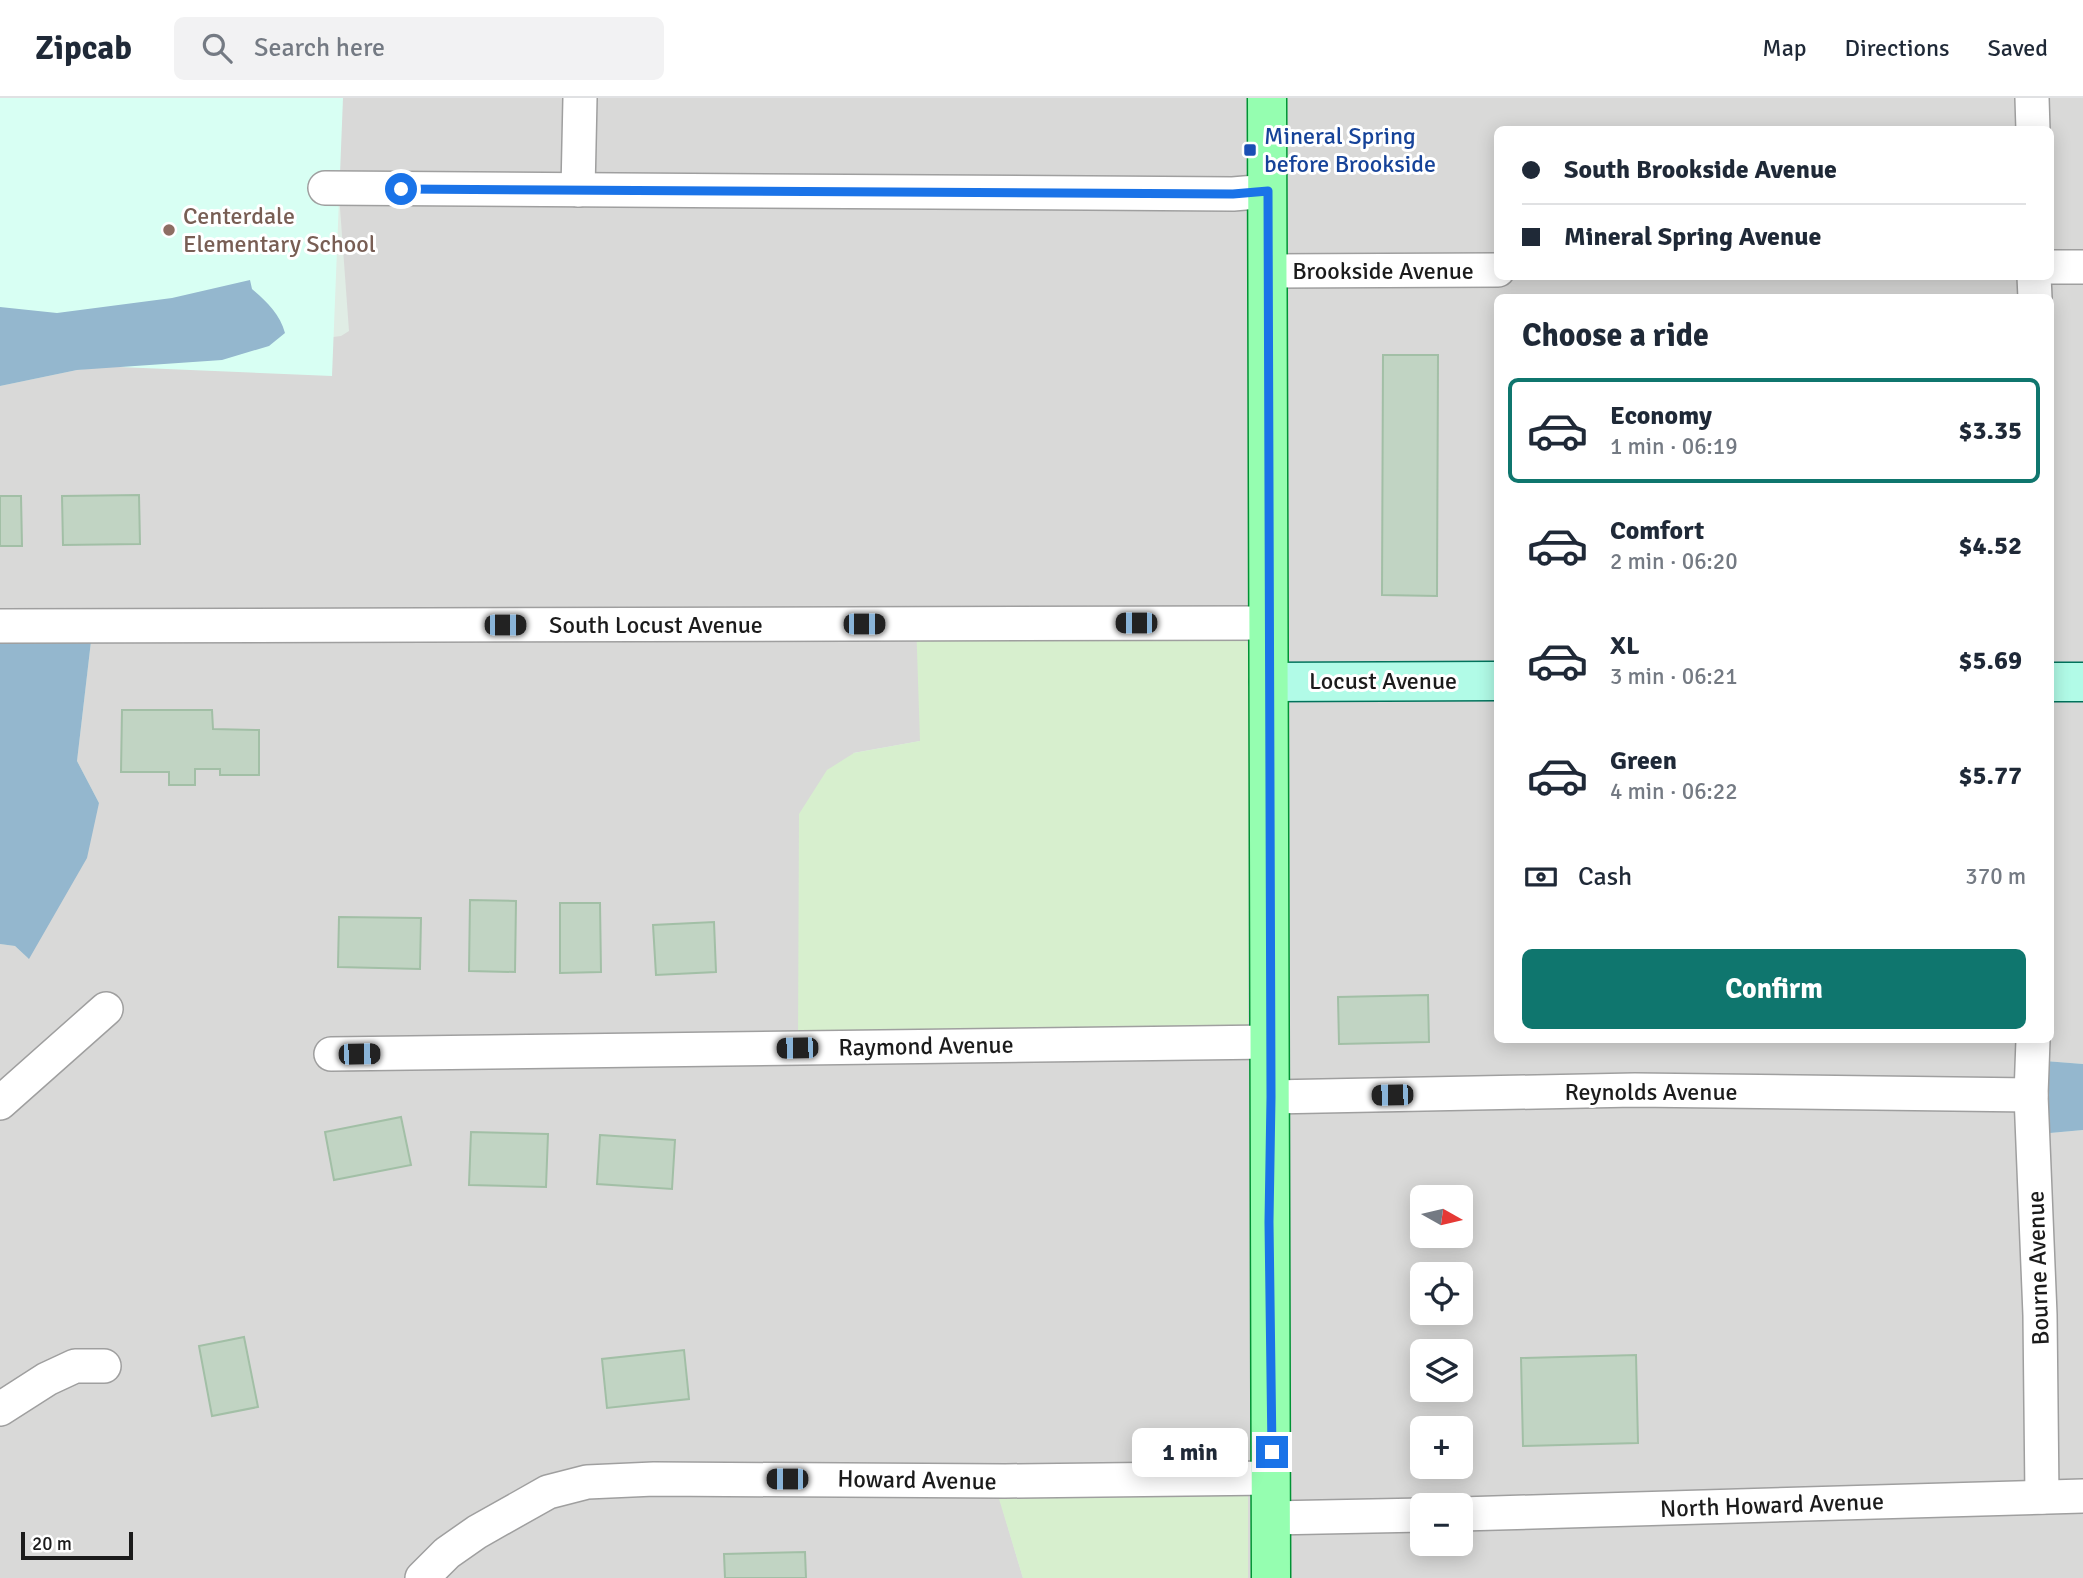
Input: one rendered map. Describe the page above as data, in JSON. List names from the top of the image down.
{
  "streets": {
    "street": [
      "Brookside Avenue",
      "South Locust Avenue",
      "Locust Avenue",
      "Raymond Avenue",
      "Reynolds Avenue",
      "Bourne Avenue",
      "Howard Avenue",
      "North Howard Avenue"
    ]
  },
  "crossings": [
    ["Reynolds Avenue", "Bourne Avenue"],
    ["Bourne Avenue", "North Howard Avenue"]
  ],
  "places": {
    "transit": ["Mineral Spring before Brookside"],
    "other": ["Centerdale Elementary School"]
  },
  "scale_bar": "20 m",
  "north": "right",
  "page": {
    "header": "Zipcab",
    "search": "Search here",
    "nav": ["Map", "Directions", "Saved"],
    "banner": ["South Brookside Avenue", "Mineral Spring Avenue"],
    "heading": "Choose a ride",
    "list": [
      {
        "name": "Economy",
        "note": "1 min · 06:19",
        "value": "$3.35"
      },
      {
        "name": "Comfort",
        "note": "2 min · 06:20",
        "value": "$4.52"
      },
      {
        "name": "XL",
        "note": "3 min · 06:21",
        "value": "$5.69"
      },
      {
        "name": "Green",
        "note": "4 min · 06:22",
        "value": "$5.77"
      }
    ],
    "pay": ["Cash", "370 m"],
    "buttons": "Confirm",
    "map_buttons": ["+", "−"],
    "bubble": "1 min",
    "scale": "20 m"
  }
}
